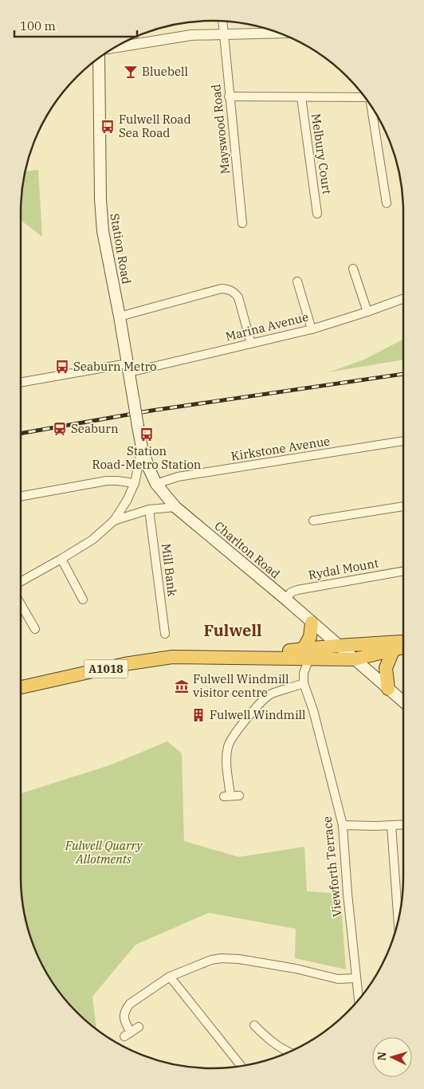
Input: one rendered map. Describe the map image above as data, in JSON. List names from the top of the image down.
{
  "streets": {
    "highway": ["A1018"],
    "main road": ["Station Road", "Charlton Road"],
    "street": [
      "Mayswood Road",
      "Melbury Court",
      "Marina Avenue",
      "Kirkstone Avenue",
      "Rydal Mount",
      "Mill Bank",
      "Viewforth Terrace"
    ]
  },
  "crossings": [
    ["Station Road", "Marina Avenue"],
    ["Station Road", "Charlton Road"],
    ["Kirkstone Avenue", "Charlton Road"],
    ["Charlton Road", "Rydal Mount"],
    ["Charlton Road", "A1018"]
  ],
  "districts": ["Fulwell"],
  "parks": ["Fulwell Quarry Allotments"],
  "places": {
    "bar": ["Bluebell"],
    "bus stop": ["Fulwell Road Sea Road", "Seaburn Metro", "Station Road-Metro Station"],
    "station": ["Seaburn"],
    "museum": ["Fulwell Windmill visitor centre"],
    "building": ["Fulwell Windmill"]
  },
  "scale_bar": "100 m",
  "north": "left"
}
